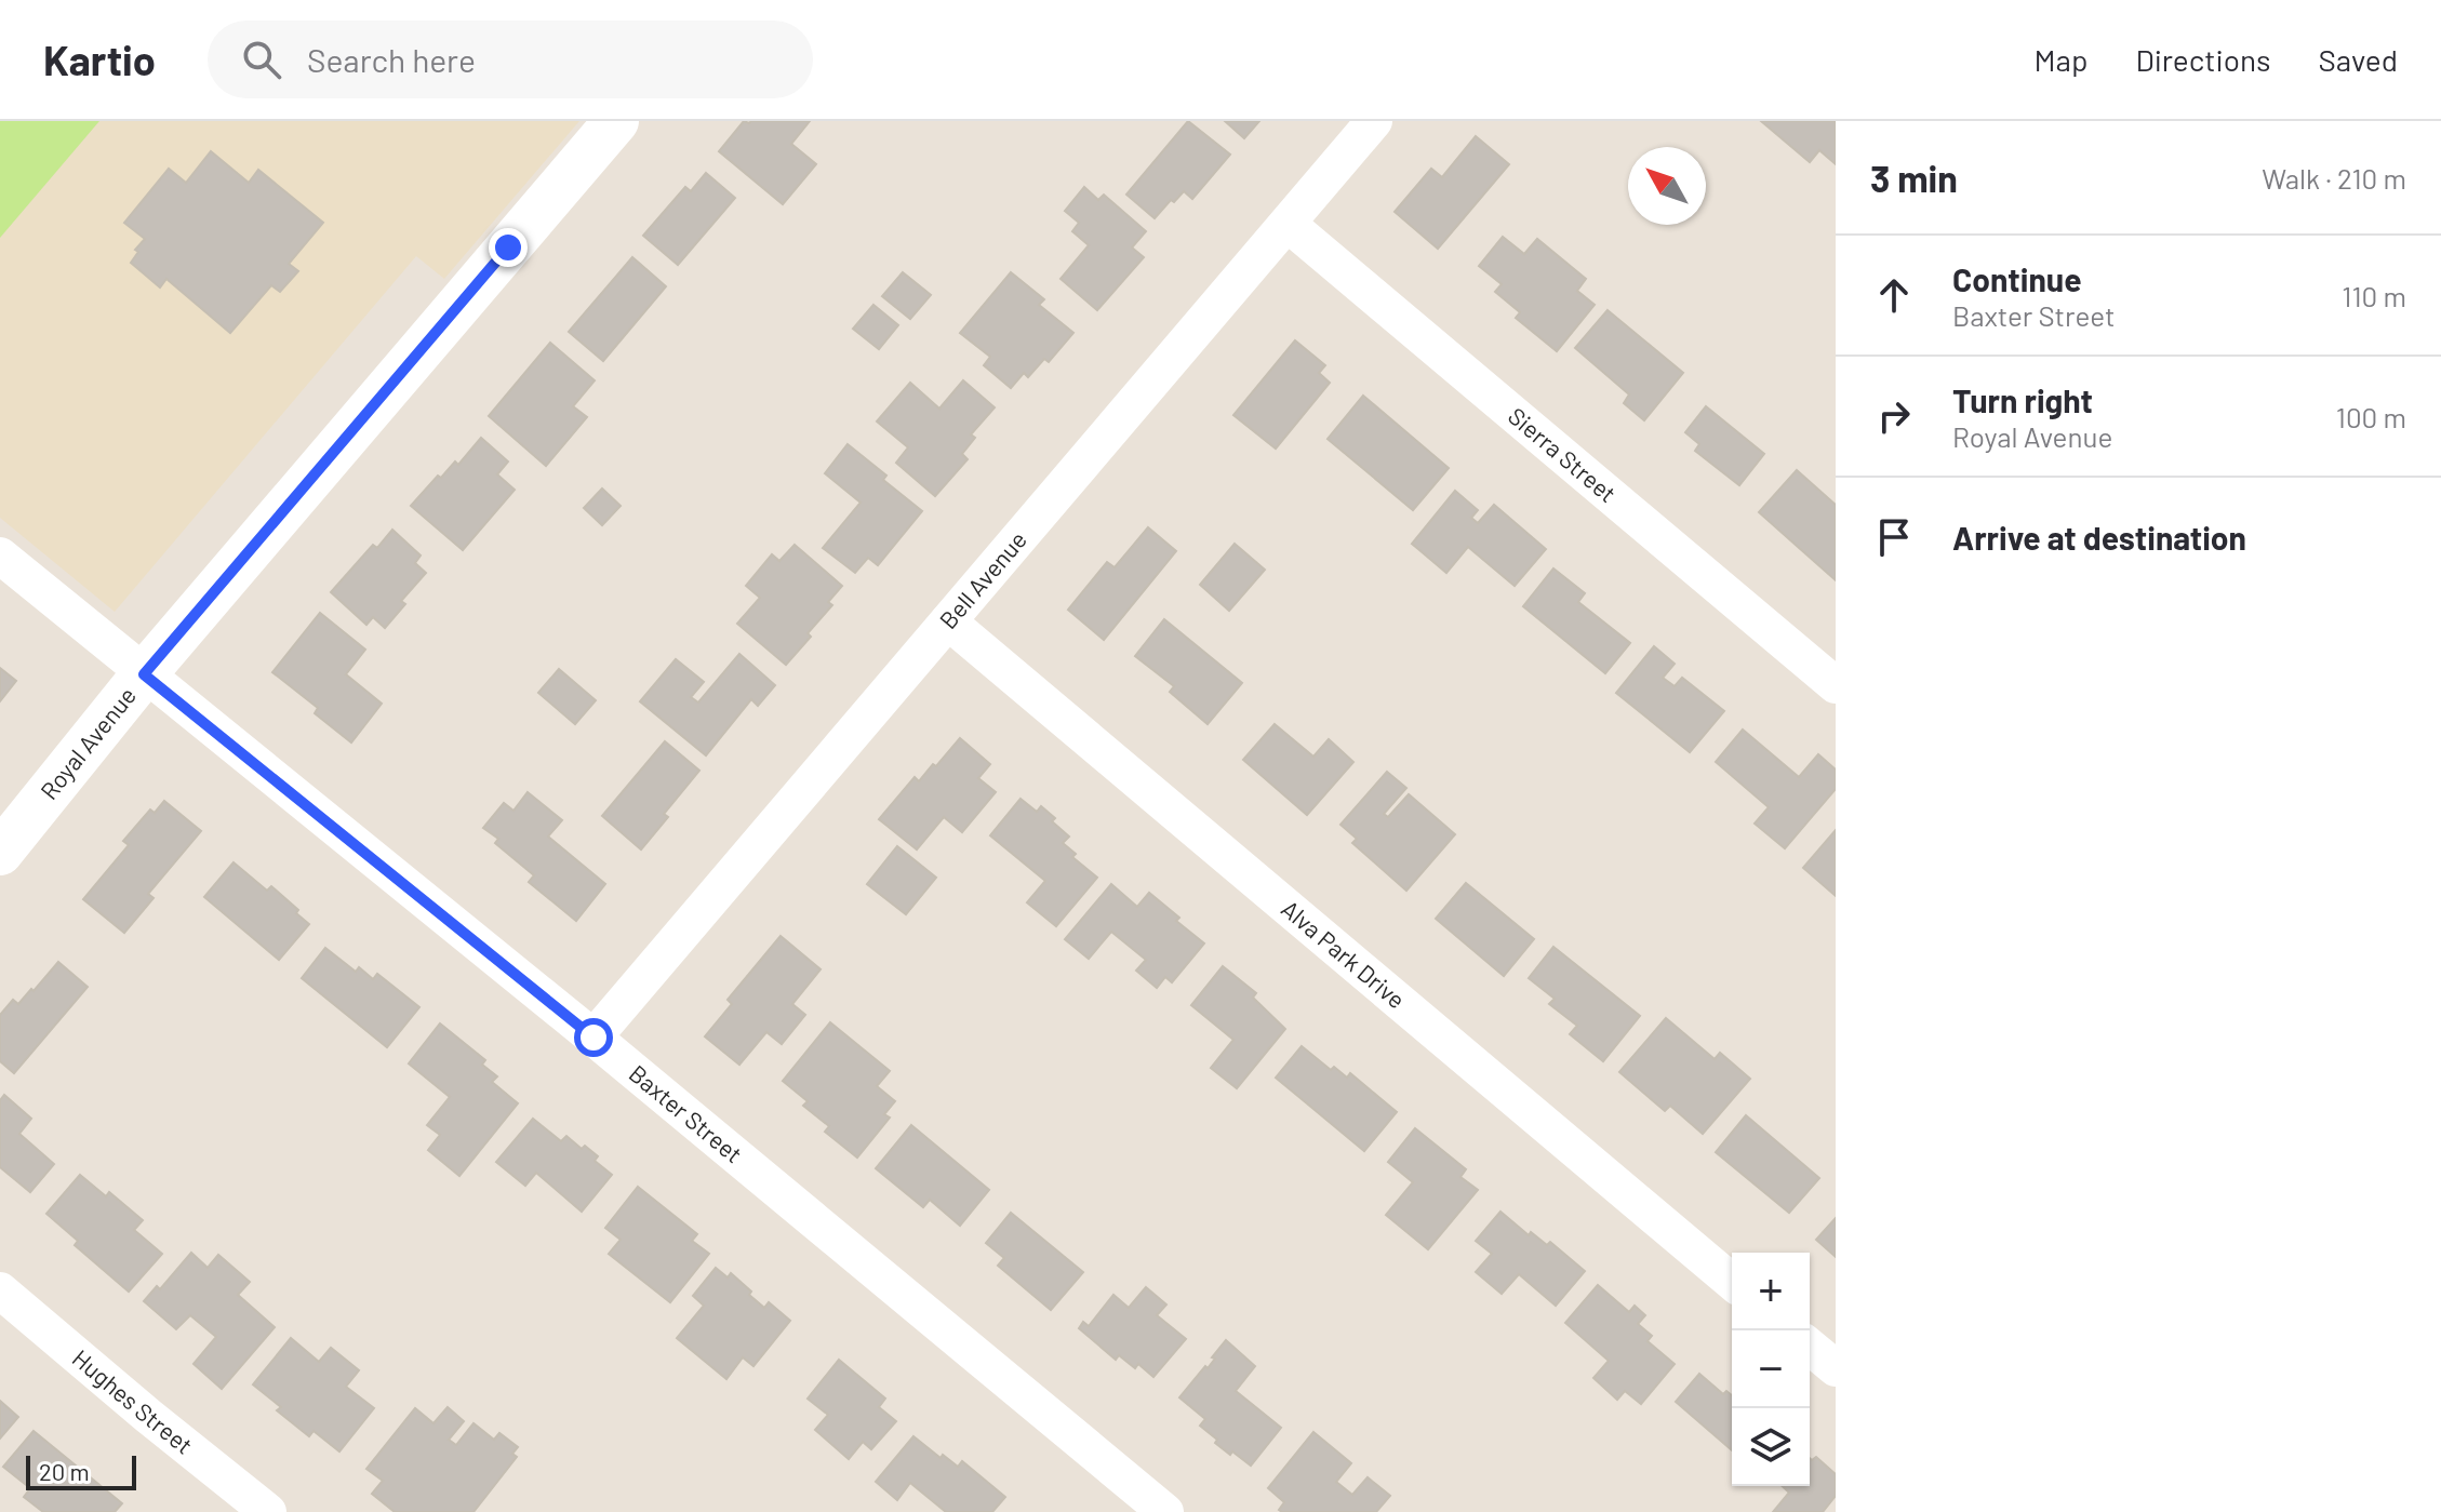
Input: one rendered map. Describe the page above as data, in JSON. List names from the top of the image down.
{
  "streets": {
    "street": [
      "Sierra Street",
      "Bell Avenue",
      "Royal Avenue",
      "Alva Park Drive",
      "Baxter Street",
      "Hughes Street"
    ]
  },
  "crossings": [
    ["Sierra Street", "Bell Avenue"],
    ["Bell Avenue", "Alva Park Drive"],
    ["Bell Avenue", "Baxter Street"],
    ["Royal Avenue", "Baxter Street"]
  ],
  "scale_bar": "20 m",
  "north": "top left",
  "page": {
    "header": "Kartio",
    "search": "Search here",
    "nav": ["Map", "Directions", "Saved"],
    "heading": ["3 min", "Walk · 210 m"],
    "list": [
      ["Continue", "Baxter Street", "110 m"],
      ["Turn right", "Royal Avenue", "100 m"],
      "Arrive at destination"
    ],
    "map_buttons": ["+", "−"],
    "scale": "20 m"
  }
}
